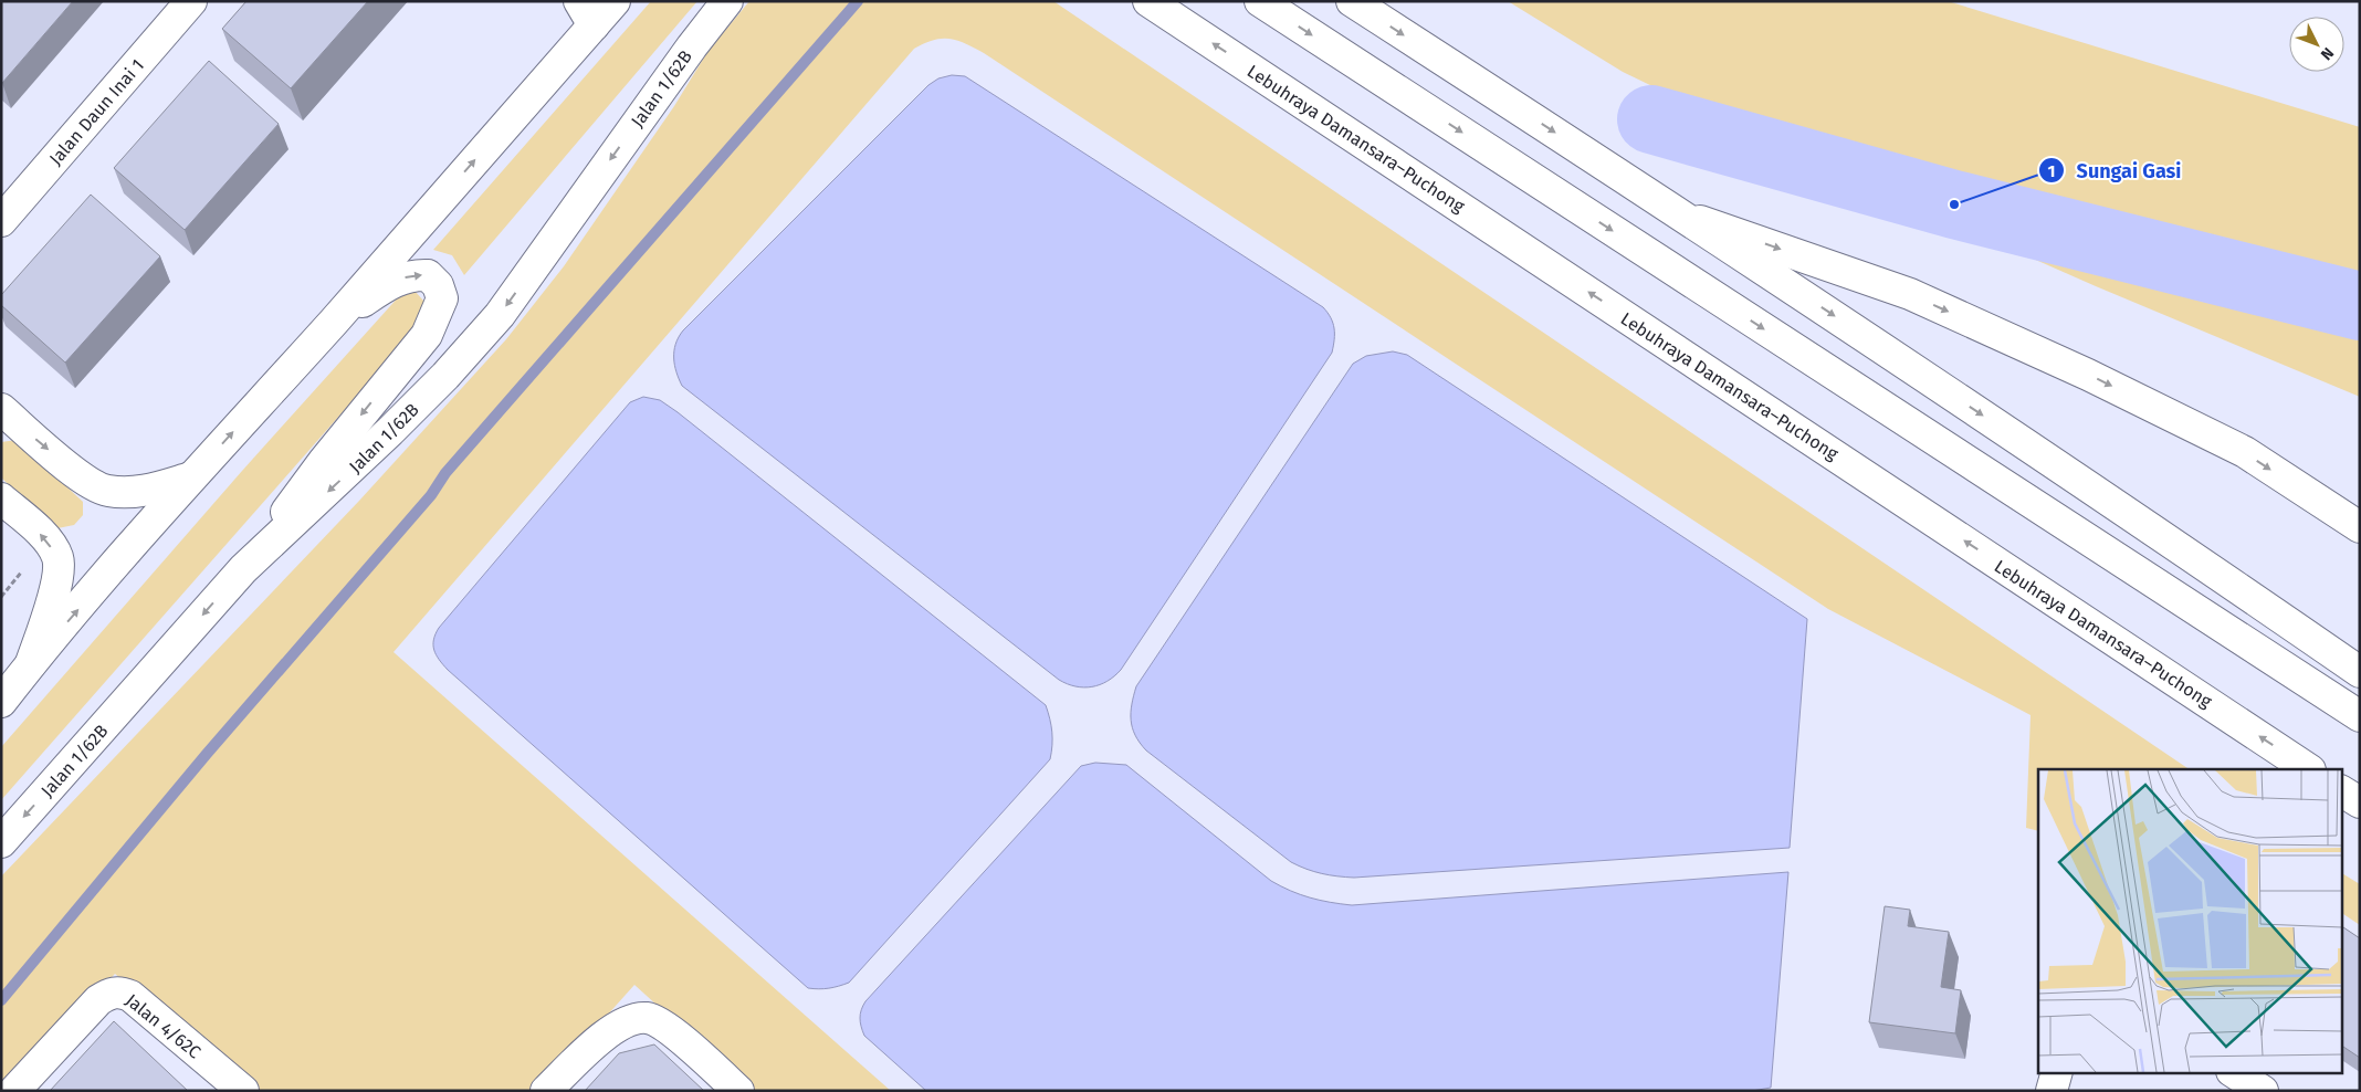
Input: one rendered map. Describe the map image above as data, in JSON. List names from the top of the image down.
{
  "streets": {
    "main road": [
      "Jalan 1/62B",
      "Jalan Daun Inai 1",
      "Lebuhraya Damansara–Puchong",
      "Jalan 4/62C"
    ]
  },
  "places": ["Sungai Gasi"],
  "north": "bottom right"
}
